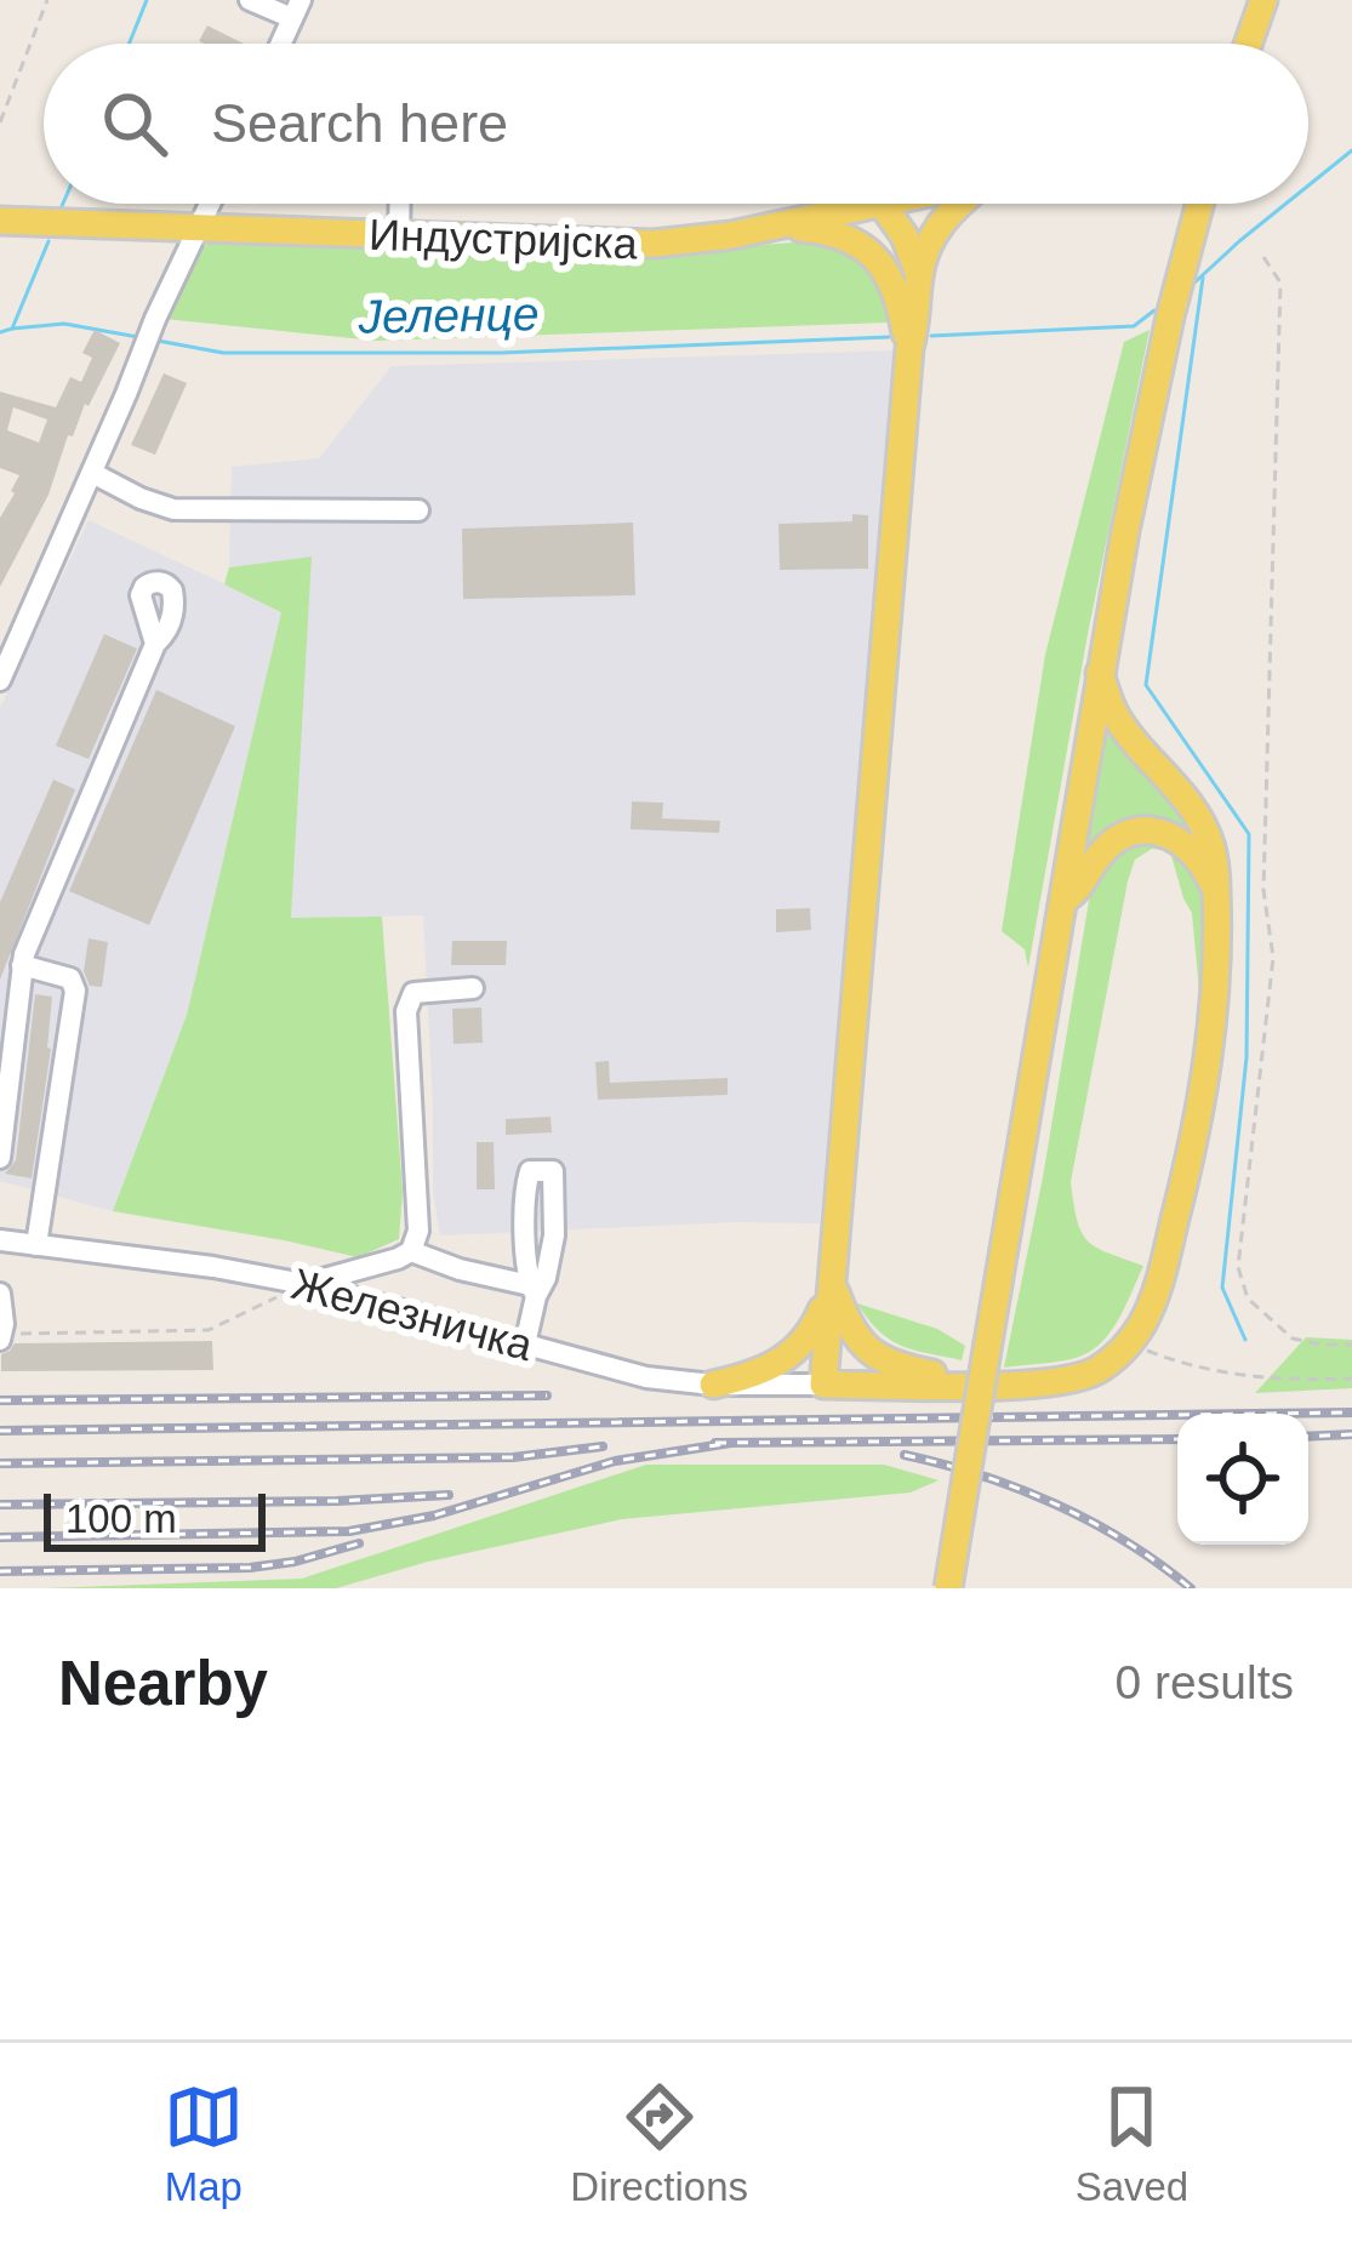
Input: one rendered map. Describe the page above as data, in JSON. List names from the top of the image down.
{
  "streets": {
    "main road": ["Индустријска"],
    "street": ["Железничка"]
  },
  "water": ["Јеленце"],
  "scale_bar": "100 m",
  "page": {
    "search": "Search here",
    "scale": "100 m",
    "heading": ["Nearby", "0 results"],
    "nav": ["Map", "Directions", "Saved"]
  }
}
